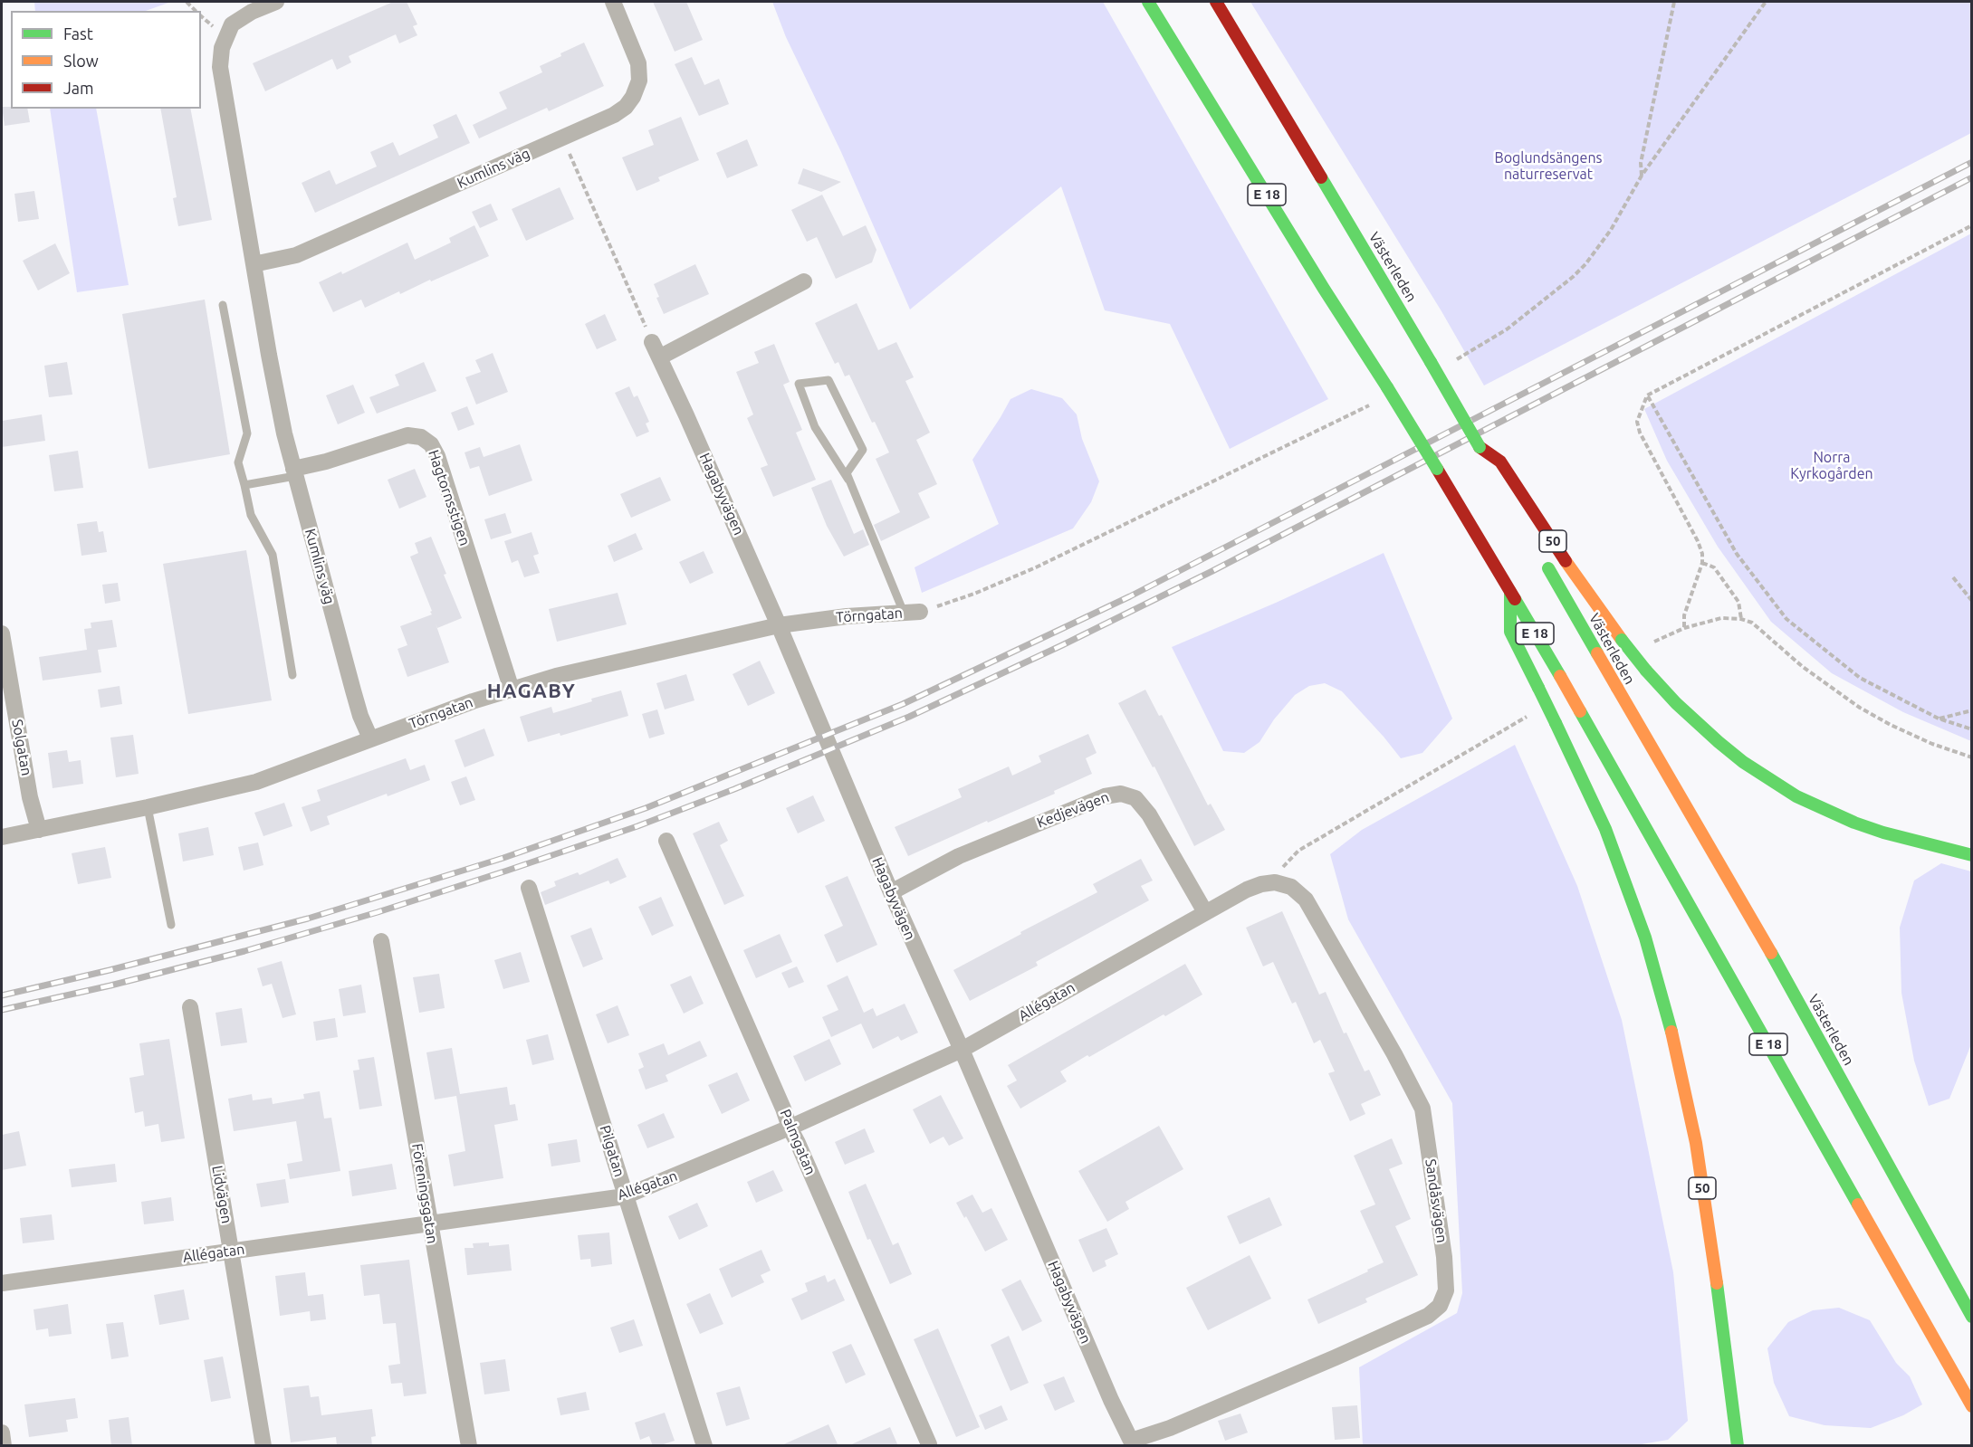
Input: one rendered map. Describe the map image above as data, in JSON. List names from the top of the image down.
{
  "streets": {
    "highway": ["E 18", "Västerleden", "50"],
    "street": [
      "Kumlins väg",
      "Hagabyvägen",
      "Hagtornsstigen",
      "Törngatan",
      "Solgatan",
      "Kedjevägen",
      "Allégatan",
      "Palmgatan",
      "Pilgatan",
      "Föreningsgatan",
      "Lidvägen",
      "Sandåsvägen"
    ]
  },
  "crossings": [
    ["Kumlins väg", "Hagtornsstigen"],
    ["Kumlins väg", "Törngatan"],
    ["E 18", "50"],
    ["Västerleden", "50"],
    ["Hagabyvägen", "Törngatan"],
    ["Hagabyvägen", "Kedjevägen"],
    ["Hagabyvägen", "Allégatan"],
    ["Hagabyvägen", "Sandåsvägen"],
    ["Hagtornsstigen", "Törngatan"],
    ["Törngatan", "Solgatan"],
    ["Kedjevägen", "Allégatan"],
    ["Kedjevägen", "Sandåsvägen"],
    ["Allégatan", "Palmgatan"],
    ["Allégatan", "Pilgatan"],
    ["Allégatan", "Föreningsgatan"],
    ["Allégatan", "Lidvägen"],
    ["Allégatan", "Sandåsvägen"]
  ],
  "districts": ["HAGABY"],
  "parks": ["Boglundsängens naturreservat", "Norra Kyrkogården"],
  "legend": ["Fast", "Slow", "Jam"]
}
